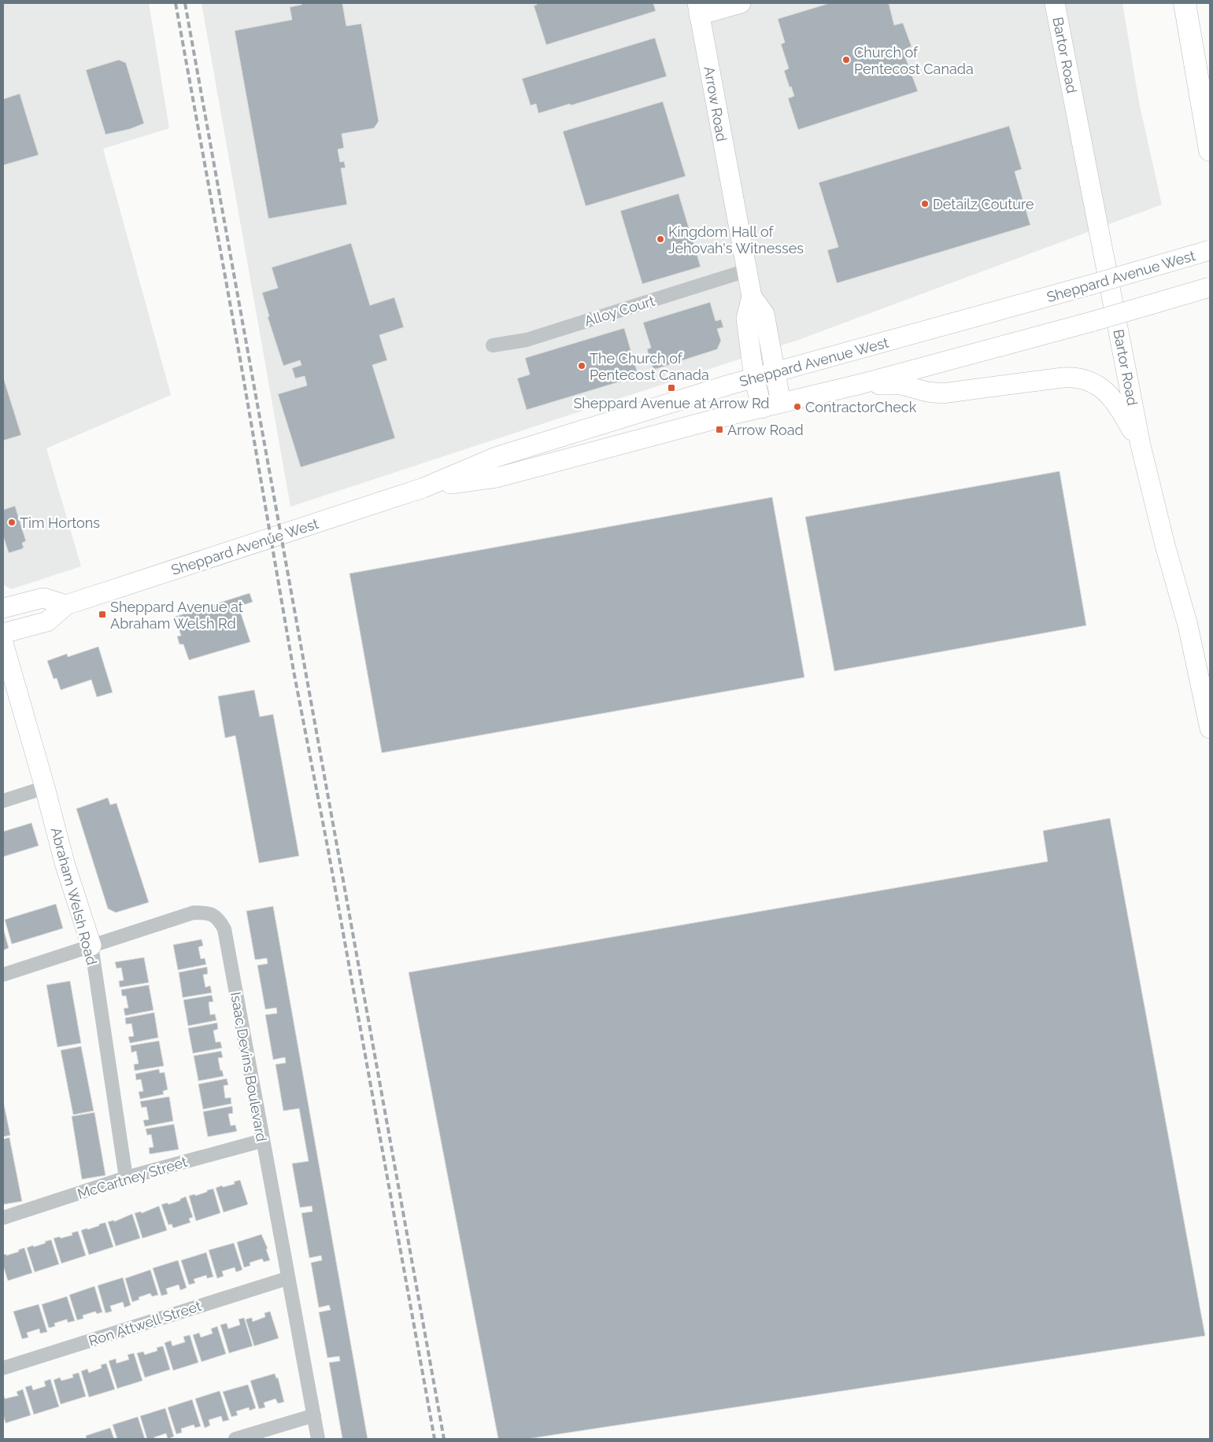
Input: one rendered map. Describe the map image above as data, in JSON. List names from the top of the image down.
{
  "streets": {
    "main road": [
      "Bartor Road",
      "Arrow Road",
      "Sheppard Avenue West",
      "Abraham Welsh Road"
    ],
    "street": [
      "Alloy Court",
      "Isaac Devins Boulevard",
      "McCartney Street",
      "Ron Attwell Street"
    ]
  },
  "crossings": [
    ["Arrow Road", "Sheppard Avenue West"],
    ["Arrow Road", "Alloy Court"],
    ["Abraham Welsh Road", "Isaac Devins Boulevard"],
    ["Abraham Welsh Road", "McCartney Street"],
    ["Isaac Devins Boulevard", "McCartney Street"],
    ["Isaac Devins Boulevard", "Ron Attwell Street"]
  ],
  "places": {
    "other": [
      "Church of Pentecost Canada",
      "Detailz Couture",
      "Kingdom Hall of Jehovah's Witnesses",
      "The Church of Pentecost Canada",
      "ContractorCheck",
      "Tim Hortons"
    ],
    "transit": ["Sheppard Avenue at Arrow Rd", "Arrow Road", "Sheppard Avenue at Abraham Welsh Rd"]
  }
}
